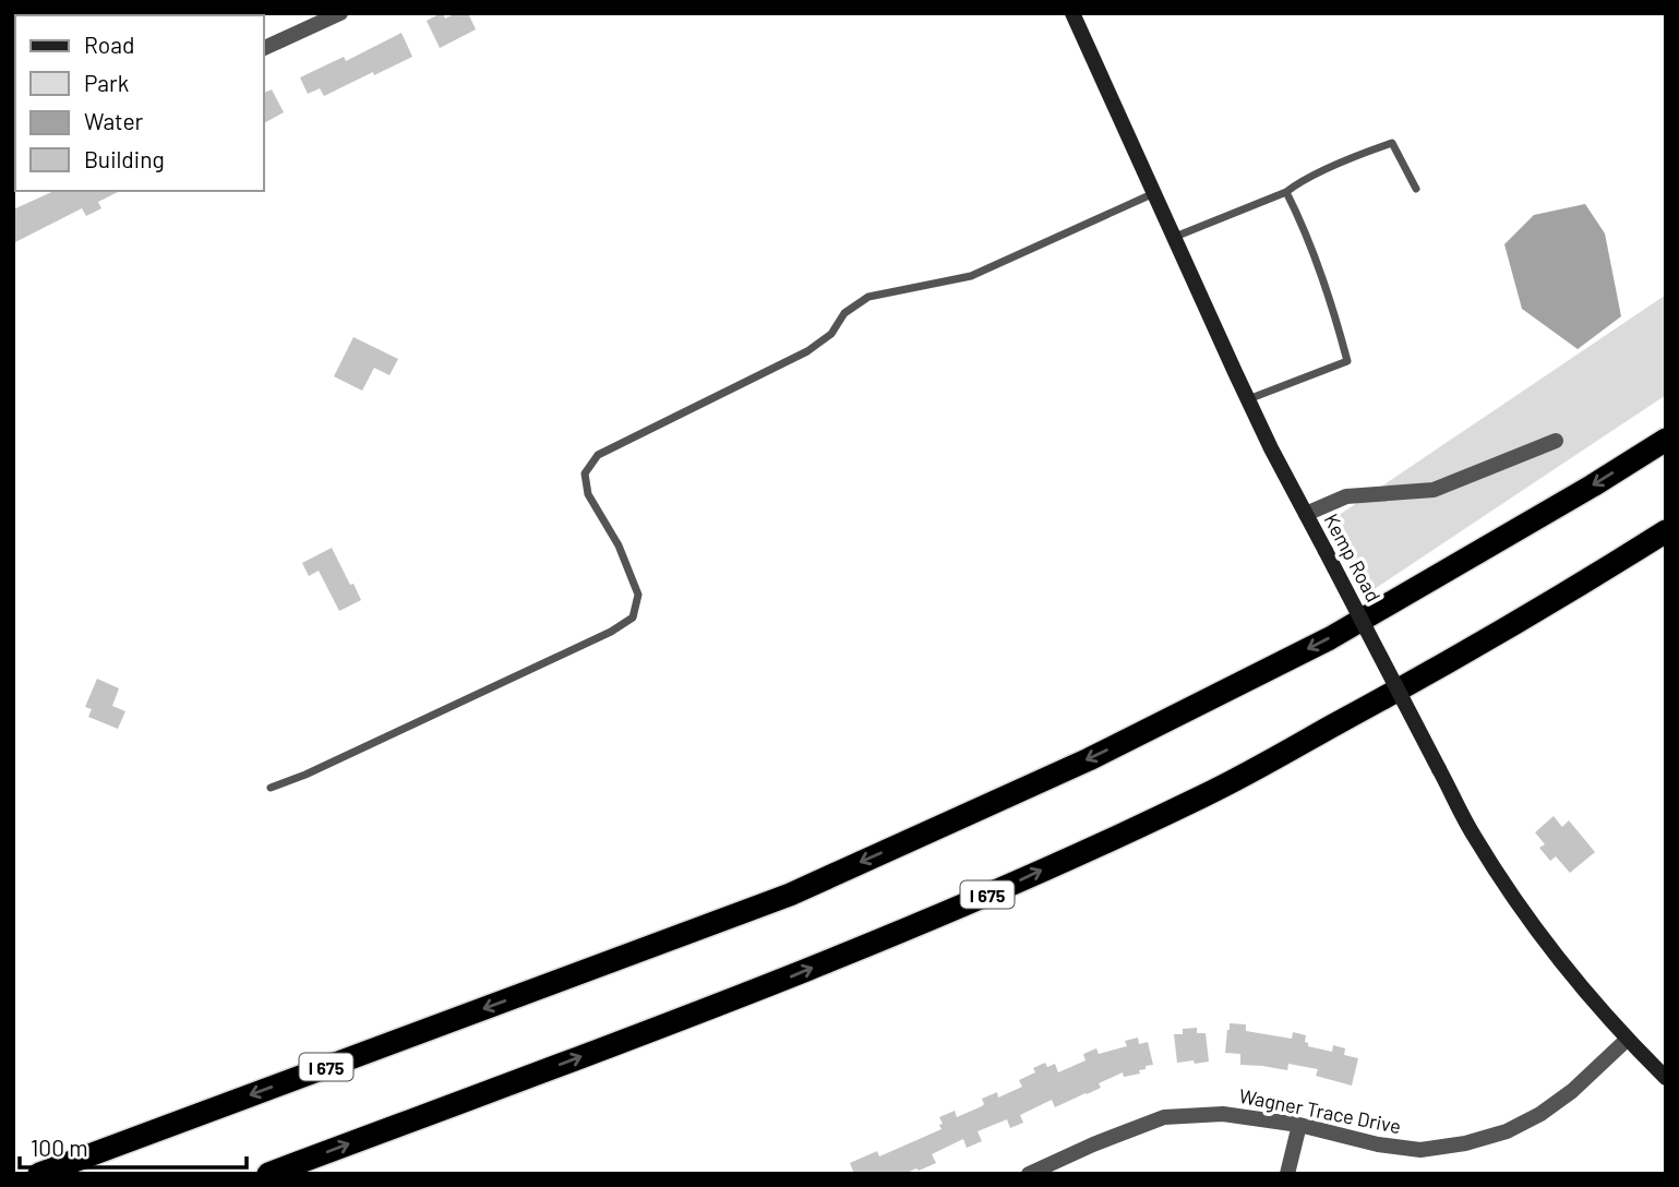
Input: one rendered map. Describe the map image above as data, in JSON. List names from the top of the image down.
{
  "streets": {
    "highway": ["I 675"],
    "main road": ["Kemp Road"],
    "street": ["Wagner Trace Drive"]
  },
  "crossings": [
    ["Kemp Road", "Wagner Trace Drive"]
  ],
  "legend": [
    "Road",
    "Park",
    "Water",
    "Building"
  ],
  "scale_bar": "100 m"
}
